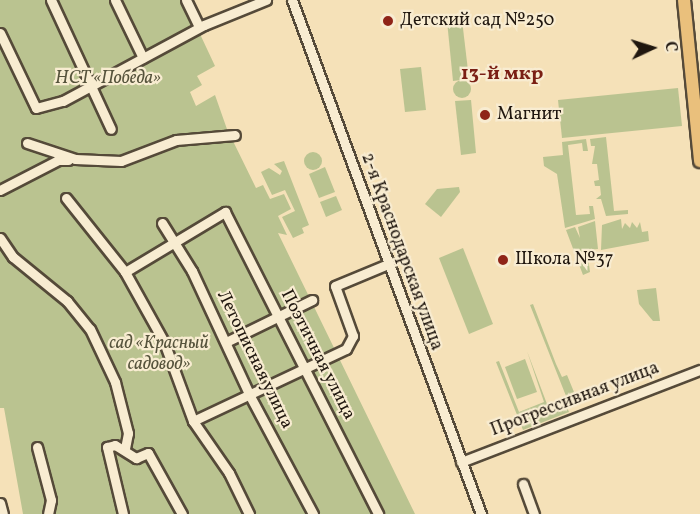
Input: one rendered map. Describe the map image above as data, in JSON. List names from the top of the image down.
{
  "streets": {
    "street": [
      "2-я Краснодарская улица",
      "Поэтичная улица",
      "Летописная улица",
      "Прогрессивная улица"
    ]
  },
  "crossings": [
    ["2-я Краснодарская улица", "Прогрессивная улица"],
    ["Поэтичная улица", "Летописная улица"]
  ],
  "districts": ["13-й мкр"],
  "parks": ["НСТ «Победа»", "сад «Красный садовод»"],
  "places": ["Детский сад №250", "Магнит", "Школа №37"],
  "north": "right"
}
